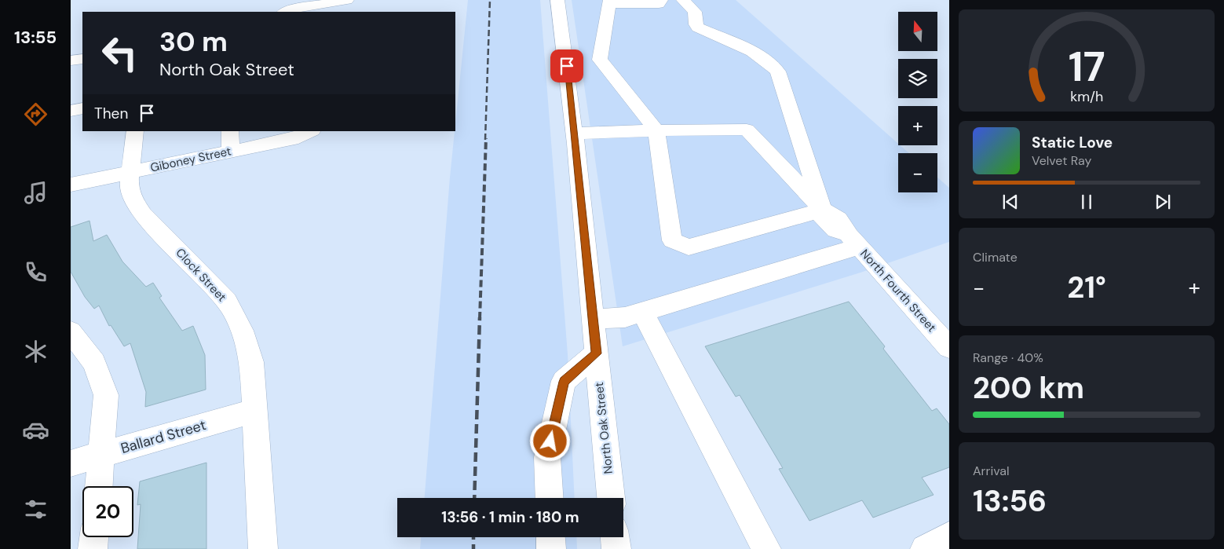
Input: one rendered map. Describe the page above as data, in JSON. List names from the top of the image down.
{
  "streets": {
    "street": [
      "Giboney Street",
      "Clock Street",
      "North Fourth Street",
      "North Oak Street",
      "Ballard Street"
    ]
  },
  "crossings": [
    ["Giboney Street", "Clock Street"],
    ["Clock Street", "Ballard Street"],
    ["North Fourth Street", "North Oak Street"]
  ],
  "north": "top",
  "page": {
    "tabs": "13:55",
    "map_buttons": ["+", "−"],
    "turn": ["30 m", "North Oak Street"],
    "then": "Then",
    "song": ["Static Love", "Velvet Ray"],
    "tile": [
      "Climate",
      ["Range · 40%", "200 km"],
      ["Arrival", "13:56"]
    ],
    "heat": ["−", "21°", "+"],
    "limit": "20",
    "trip": "13:56 · 1 min · 180 m",
    "gauge": ["17", "km/h"]
  }
}
